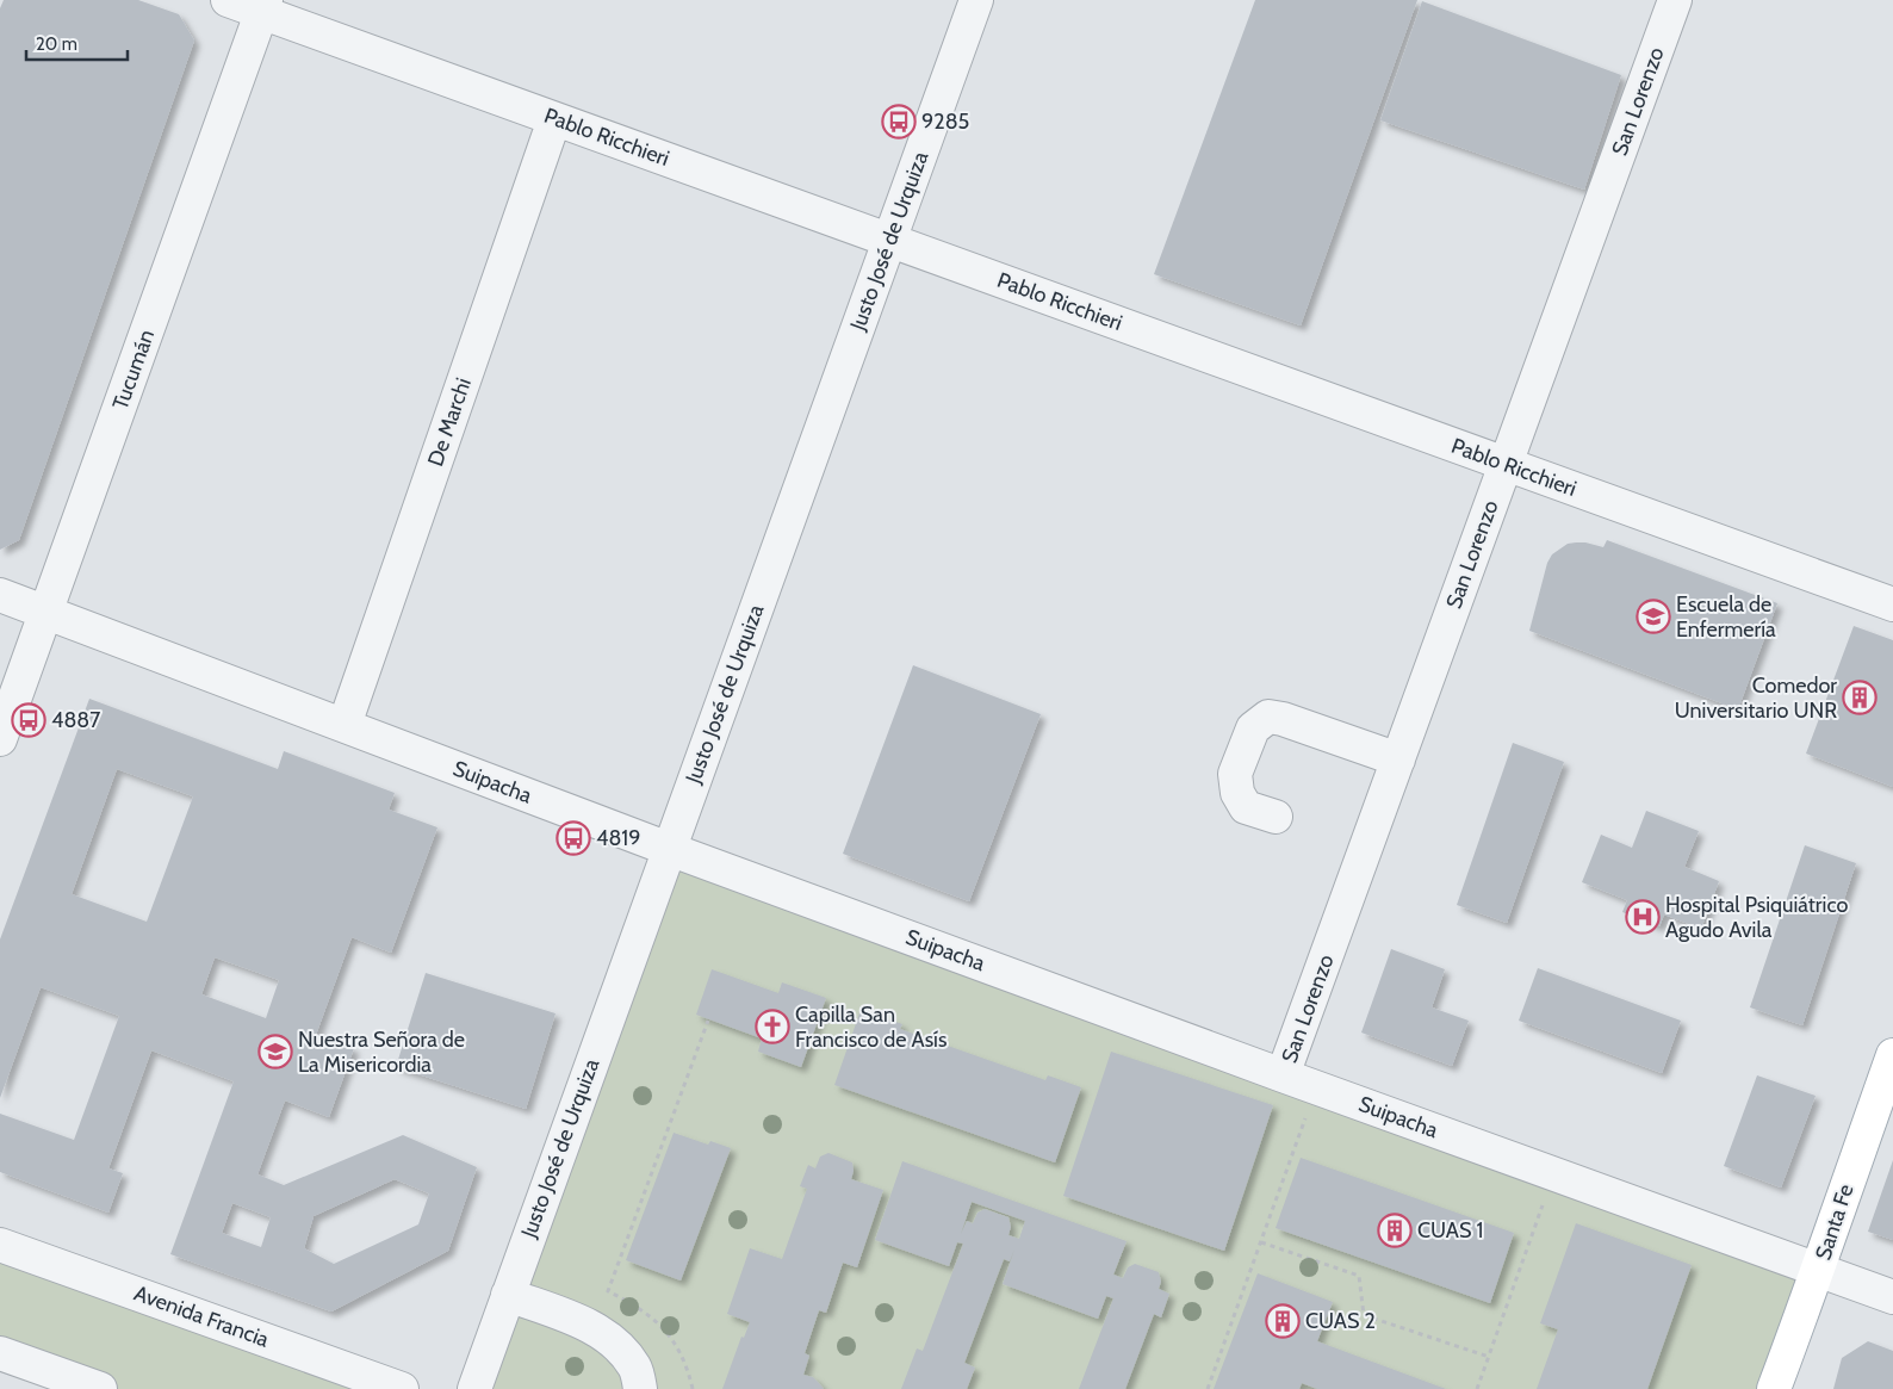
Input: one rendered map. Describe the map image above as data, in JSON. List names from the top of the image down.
{
  "streets": {
    "main road": ["Santa Fe"],
    "street": [
      "San Lorenzo",
      "Pablo Ricchieri",
      "Justo José de Urquiza",
      "Tucumán",
      "De Marchi",
      "Suipacha",
      "Avenida Francia"
    ]
  },
  "crossings": [
    ["San Lorenzo", "Pablo Ricchieri"],
    ["San Lorenzo", "Suipacha"],
    ["Pablo Ricchieri", "Justo José de Urquiza"],
    ["Pablo Ricchieri", "Tucumán"],
    ["Pablo Ricchieri", "De Marchi"],
    ["Justo José de Urquiza", "Suipacha"],
    ["Tucumán", "Suipacha"],
    ["De Marchi", "Suipacha"],
    ["Suipacha", "Santa Fe"]
  ],
  "places": {
    "bus stop": ["9285", "4887", "4819"],
    "school or university": ["Escuela de Enfermería", "Nuestra Señora de La Misericordia"],
    "building": ["Comedor Universitario UNR", "CUAS 1", "CUAS 2"],
    "hospital": ["Hospital Psiquiátrico Agudo Avila"],
    "church": ["Capilla San Francisco de Asís"]
  },
  "scale_bar": "20 m"
}
